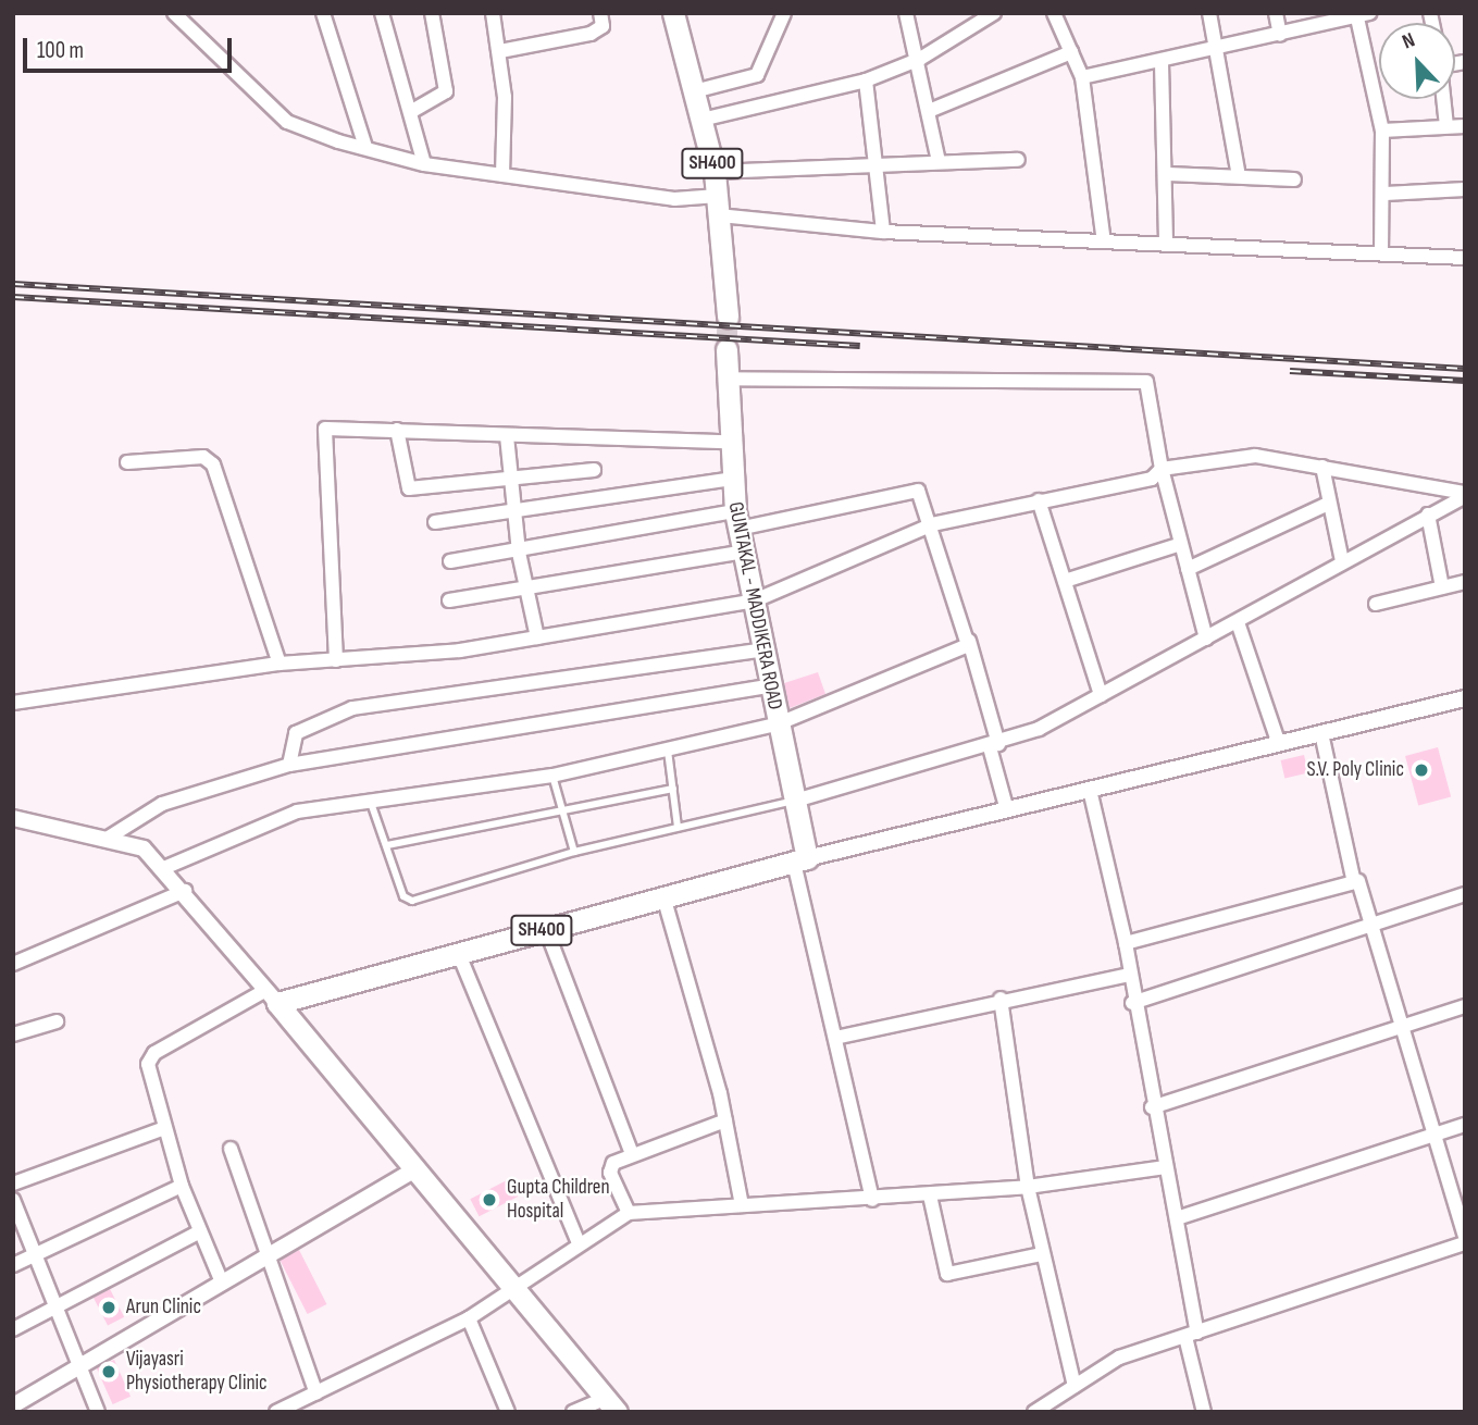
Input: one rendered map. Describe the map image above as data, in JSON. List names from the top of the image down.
{
  "streets": {
    "main road": ["SH400", "GUNTAKAL - MADDIKERA ROAD"]
  },
  "crossings": [
    ["SH400", "GUNTAKAL - MADDIKERA ROAD"]
  ],
  "places": [
    "S.V. Poly Clinic",
    "Gupta Children Hospital",
    "Arun Clinic",
    "Vijayasri Physiotherapy Clinic"
  ],
  "scale_bar": "100 m",
  "north": "top left"
}
